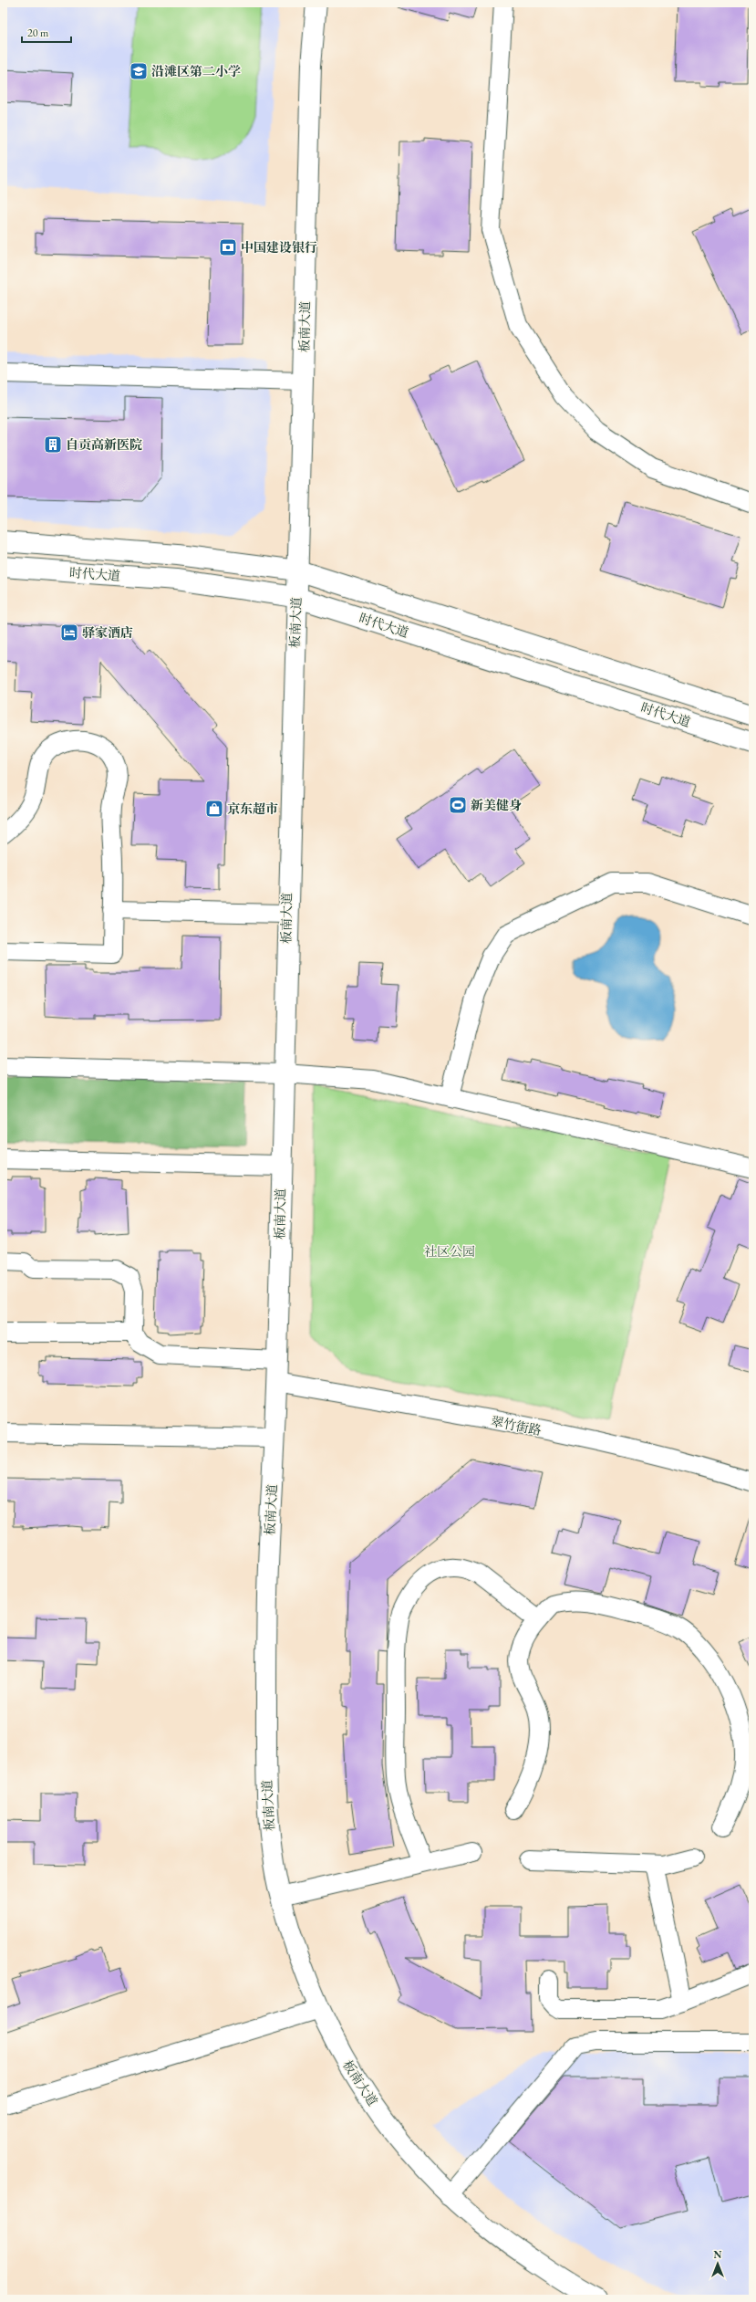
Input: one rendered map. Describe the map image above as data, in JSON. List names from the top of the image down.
{
  "streets": {
    "main road": ["板南大道", "时代大道"],
    "street": ["翠竹街路"]
  },
  "crossings": [
    ["板南大道", "时代大道"],
    ["板南大道", "翠竹街路"]
  ],
  "parks": ["社区公园"],
  "places": {
    "school or university": ["沿滩区第二小学"],
    "bank": ["中国建设银行"],
    "building": ["自贡高新医院"],
    "hotel": ["驿家酒店"],
    "sports": ["新美健身"],
    "shop": ["京东超市"]
  },
  "scale_bar": "20 m",
  "north": "top"
}
